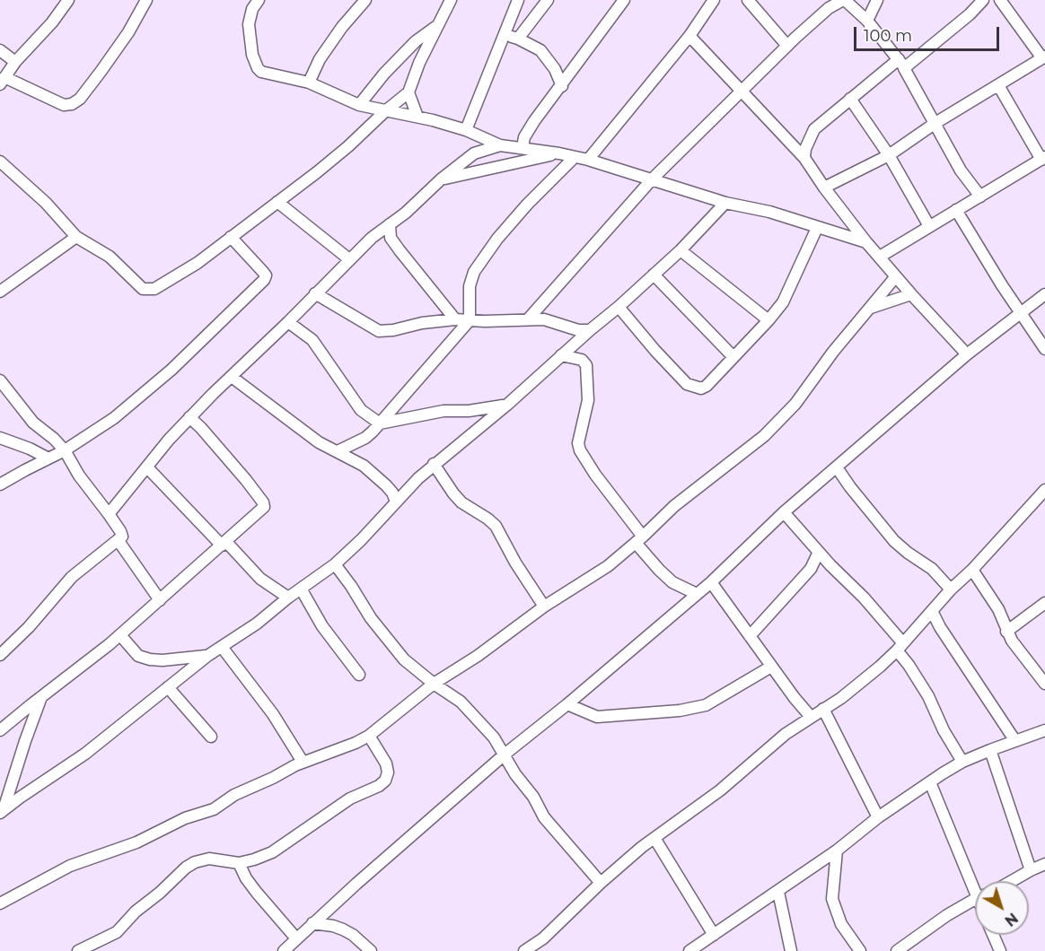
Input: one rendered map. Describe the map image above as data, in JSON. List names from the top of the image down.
{
  "scale_bar": "100 m",
  "north": "bottom right"
}
